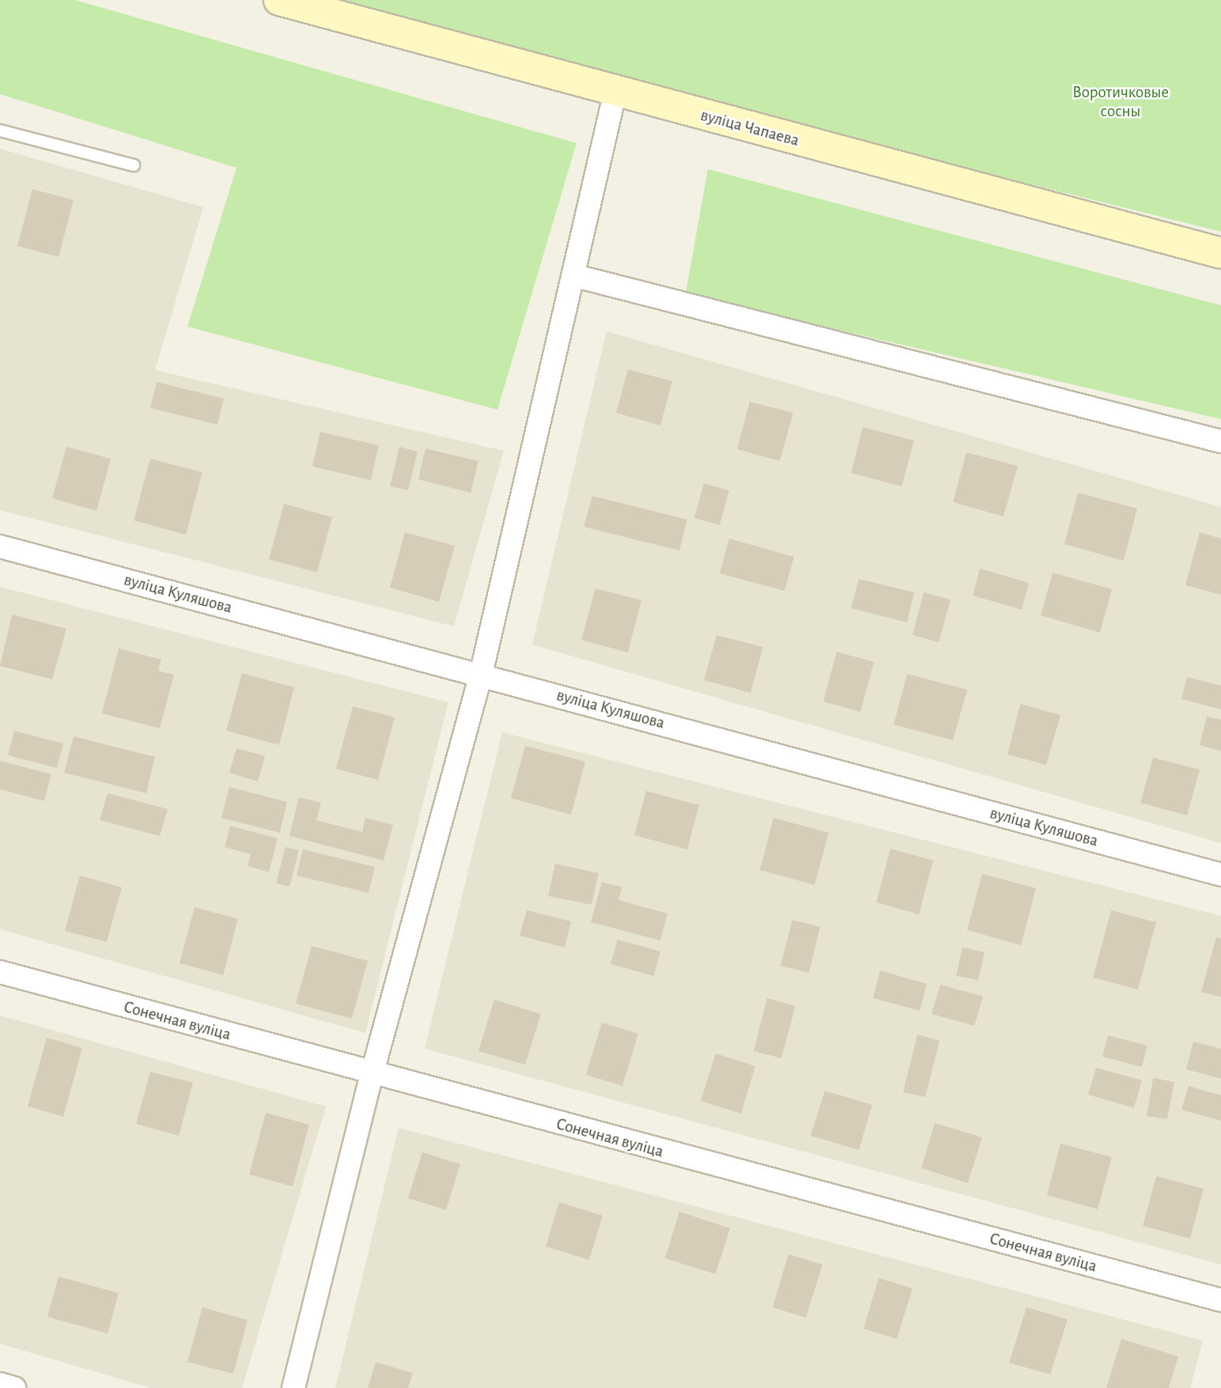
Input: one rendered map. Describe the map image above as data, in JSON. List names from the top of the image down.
{
  "streets": {
    "main road": ["вуліца Чапаева"],
    "street": ["вуліца Куляшова", "Сонечная вуліца"]
  },
  "parks": ["Воротичковые сосны"]
}
